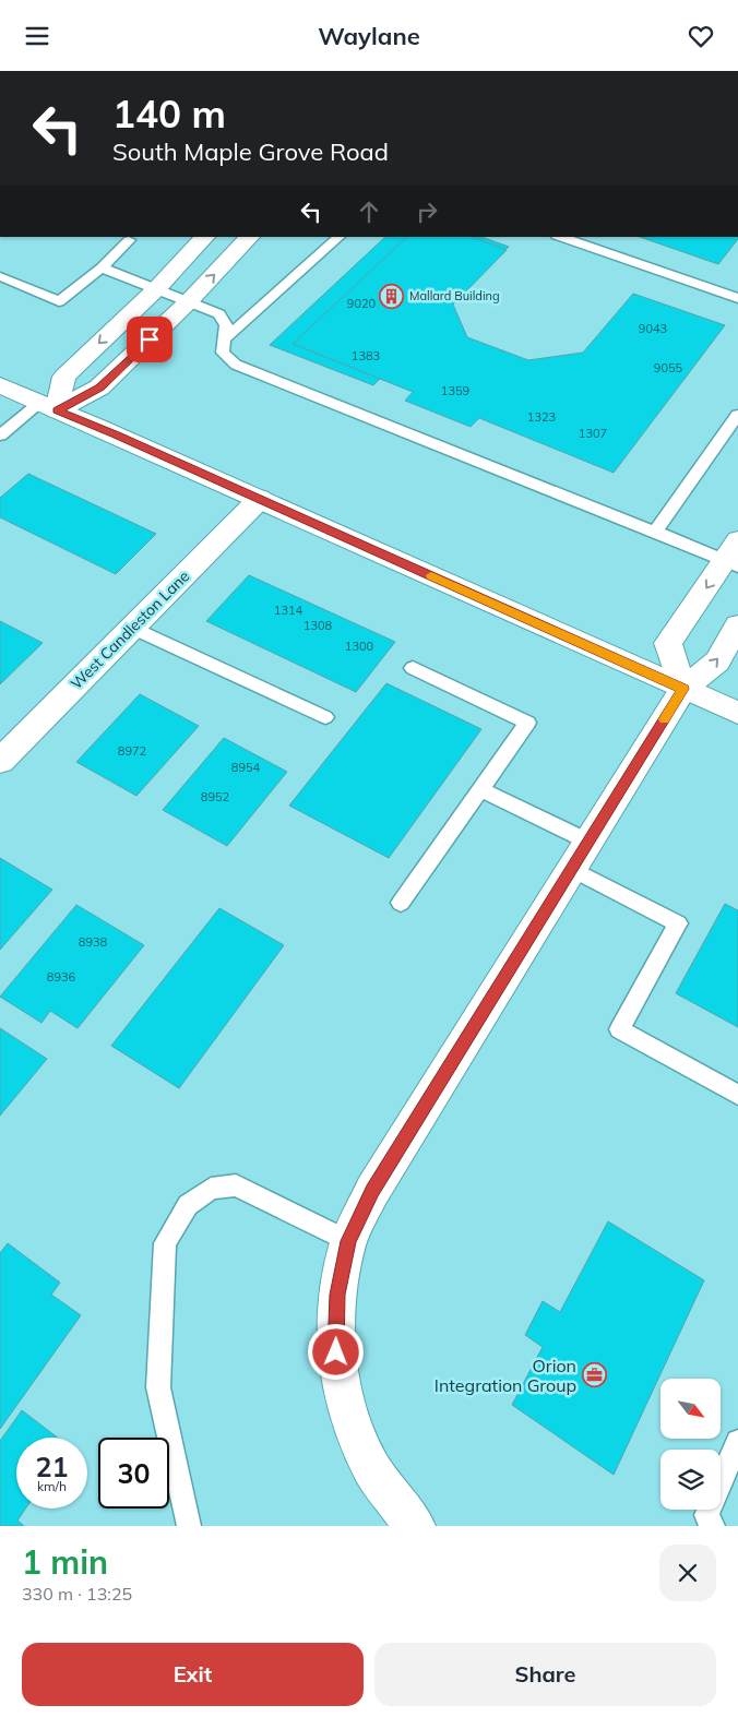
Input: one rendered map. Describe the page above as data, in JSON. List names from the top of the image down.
{
  "streets": {
    "street": ["West Candleston Lane"]
  },
  "places": {
    "building": ["Mallard Building"],
    "office": ["Orion Integration Group"]
  },
  "house_numbers": [
    "9020",
    "9043",
    "1383",
    "9055",
    "1359",
    "1323",
    "1307",
    "1314",
    "1308",
    "1300",
    "8972",
    "8954",
    "8952",
    "8938",
    "8936"
  ],
  "north": "bottom right",
  "page": {
    "header": "Waylane",
    "turn": ["140 m", "South Maple Grove Road"],
    "speed": "21 km/h",
    "limit": "30",
    "heading": ["1 min", "330 m · 13:25"],
    "buttons": ["Exit", "Share"]
  }
}
